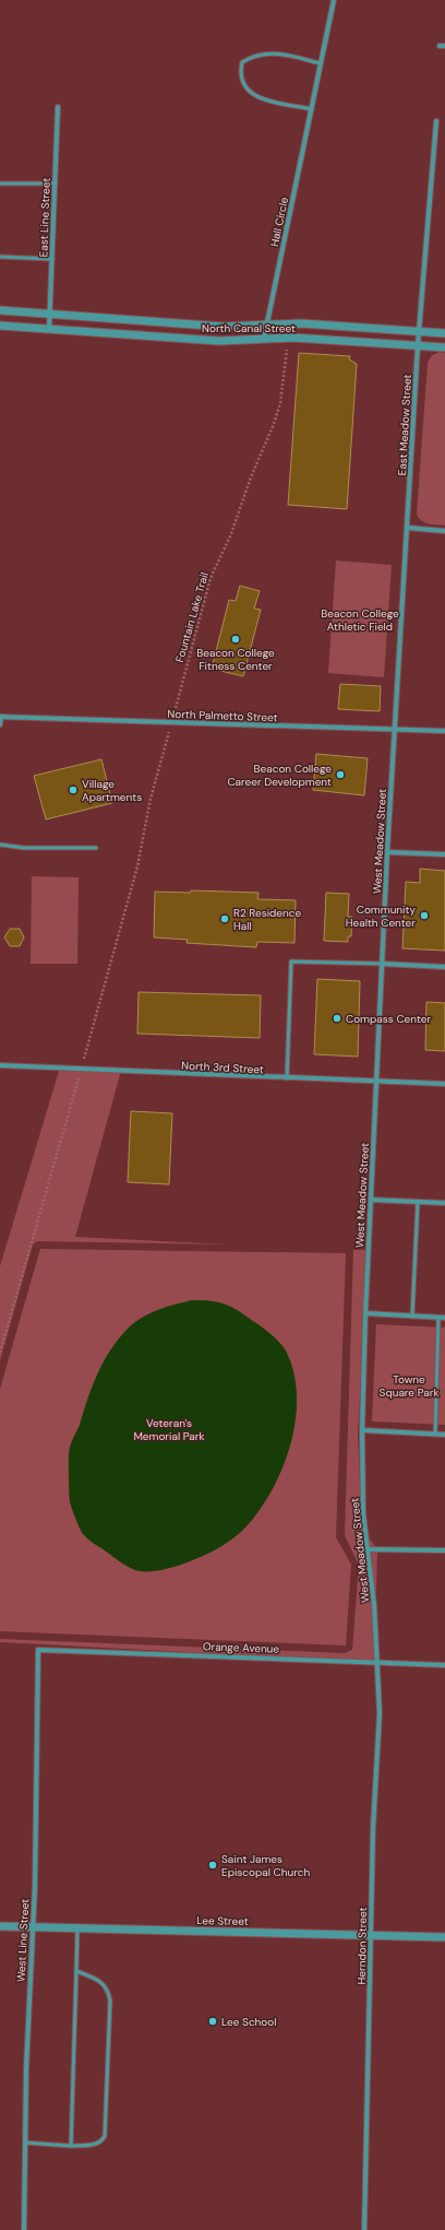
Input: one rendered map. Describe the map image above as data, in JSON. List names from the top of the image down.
{
  "streets": {
    "street": [
      "East Line Street",
      "Hall Circle",
      "North Canal Street",
      "East Meadow Street",
      "North Palmetto Street",
      "West Meadow Street",
      "North 3rd Street",
      "Orange Avenue",
      "Lee Street",
      "West Line Street",
      "Herndon Street"
    ],
    "path": ["Fountain Lake Trail"]
  },
  "crossings": [
    ["East Line Street", "North Canal Street"],
    ["Hall Circle", "North Canal Street"],
    ["North Canal Street", "East Meadow Street"],
    ["North Canal Street", "Fountain Lake Trail"],
    ["East Meadow Street", "North Palmetto Street"],
    ["East Meadow Street", "West Meadow Street"],
    ["Fountain Lake Trail", "North Palmetto Street"],
    ["Fountain Lake Trail", "North 3rd Street"],
    ["North Palmetto Street", "West Meadow Street"],
    ["West Meadow Street", "North 3rd Street"],
    ["West Meadow Street", "Orange Avenue"],
    ["West Meadow Street", "Herndon Street"],
    ["Orange Avenue", "West Line Street"],
    ["Orange Avenue", "Herndon Street"],
    ["Lee Street", "West Line Street"],
    ["Lee Street", "Herndon Street"]
  ],
  "parks": ["Beacon College Athletic Field", "Towne Square Park", "Veteran's Memorial Park"],
  "places": [
    "Beacon College Fitness Center",
    "Beacon College Career Development",
    "Village Apartments",
    "Community Health Center",
    "R2 Residence Hall",
    "Compass Center",
    "Saint James Episcopal Church",
    "Lee School"
  ]
}
